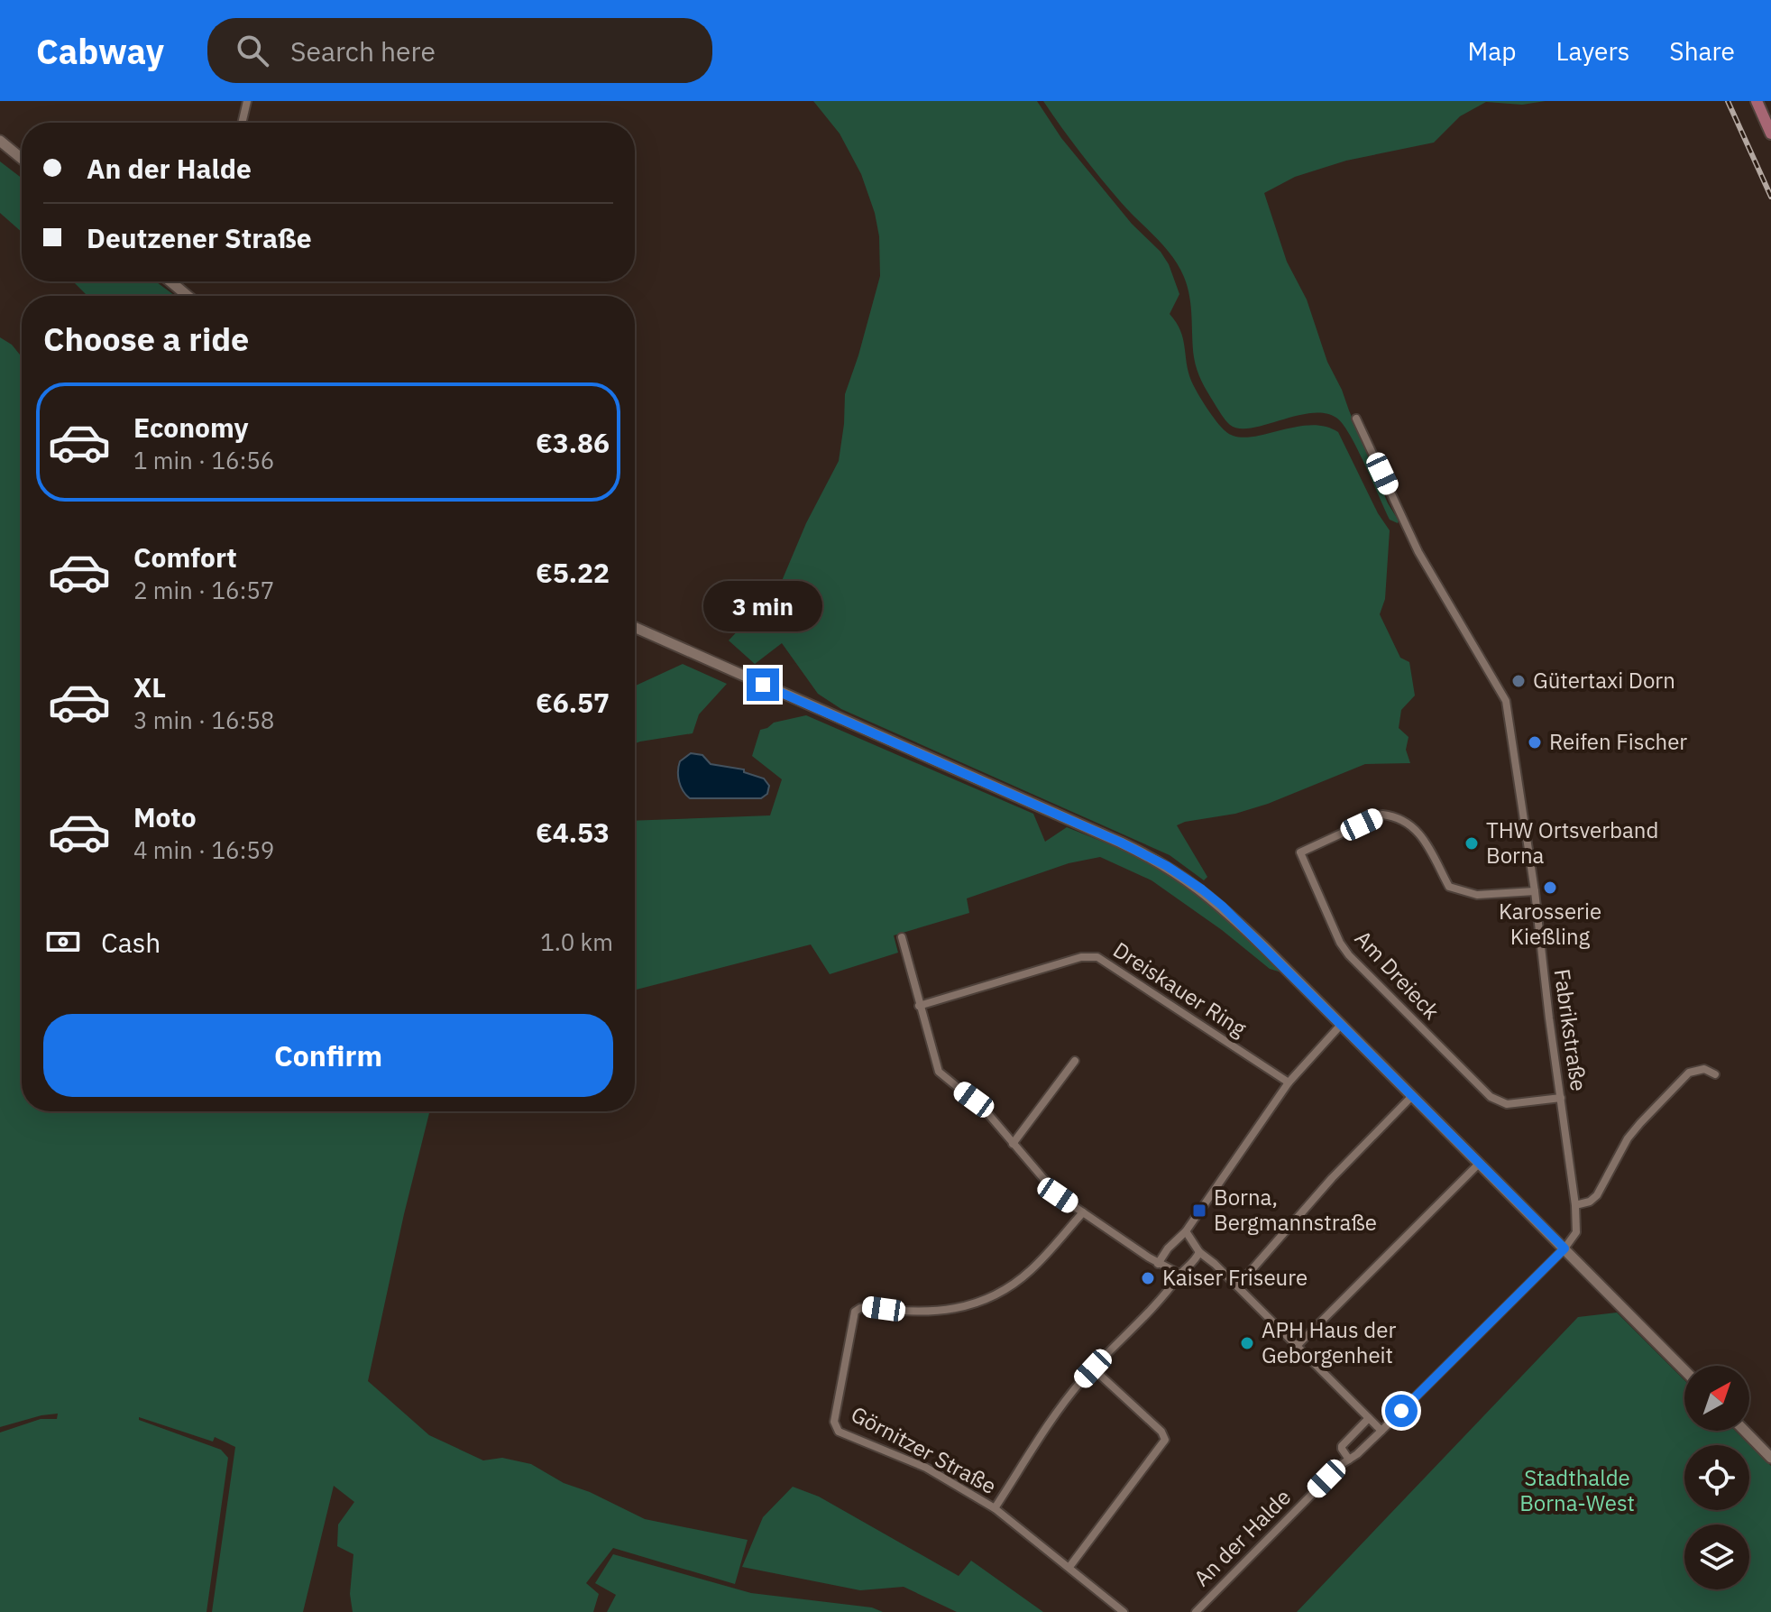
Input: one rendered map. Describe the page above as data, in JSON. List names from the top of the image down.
{
  "streets": {
    "street": [
      "Am Dreieck",
      "Dreiskauer Ring",
      "Fabrikstraße",
      "Görnitzer Straße",
      "An der Halde"
    ]
  },
  "crossings": [
    ["Am Dreieck", "Fabrikstraße"],
    ["Fabrikstraße", "An der Halde"]
  ],
  "parks": ["Stadthalde Borna-West"],
  "places": {
    "other": [
      "Gütertaxi Dorn",
      "Reifen Fischer",
      "THW Ortsverband Borna",
      "Karosserie Kießling",
      "Kaiser Friseure",
      "APH Haus der Geborgenheit"
    ],
    "transit": ["Borna, Bergmannstraße"]
  },
  "north": "top right",
  "page": {
    "header": "Cabway",
    "search": "Search here",
    "nav": ["Map", "Layers", "Share"],
    "banner": ["An der Halde", "Deutzener Straße"],
    "heading": "Choose a ride",
    "list": [
      {
        "name": "Economy",
        "note": "1 min · 16:56",
        "value": "€3.86"
      },
      {
        "name": "Comfort",
        "note": "2 min · 16:57",
        "value": "€5.22"
      },
      {
        "name": "XL",
        "note": "3 min · 16:58",
        "value": "€6.57"
      },
      {
        "name": "Moto",
        "note": "4 min · 16:59",
        "value": "€4.53"
      }
    ],
    "bubble": "3 min",
    "pay": ["Cash", "1.0 km"],
    "buttons": "Confirm"
  }
}
